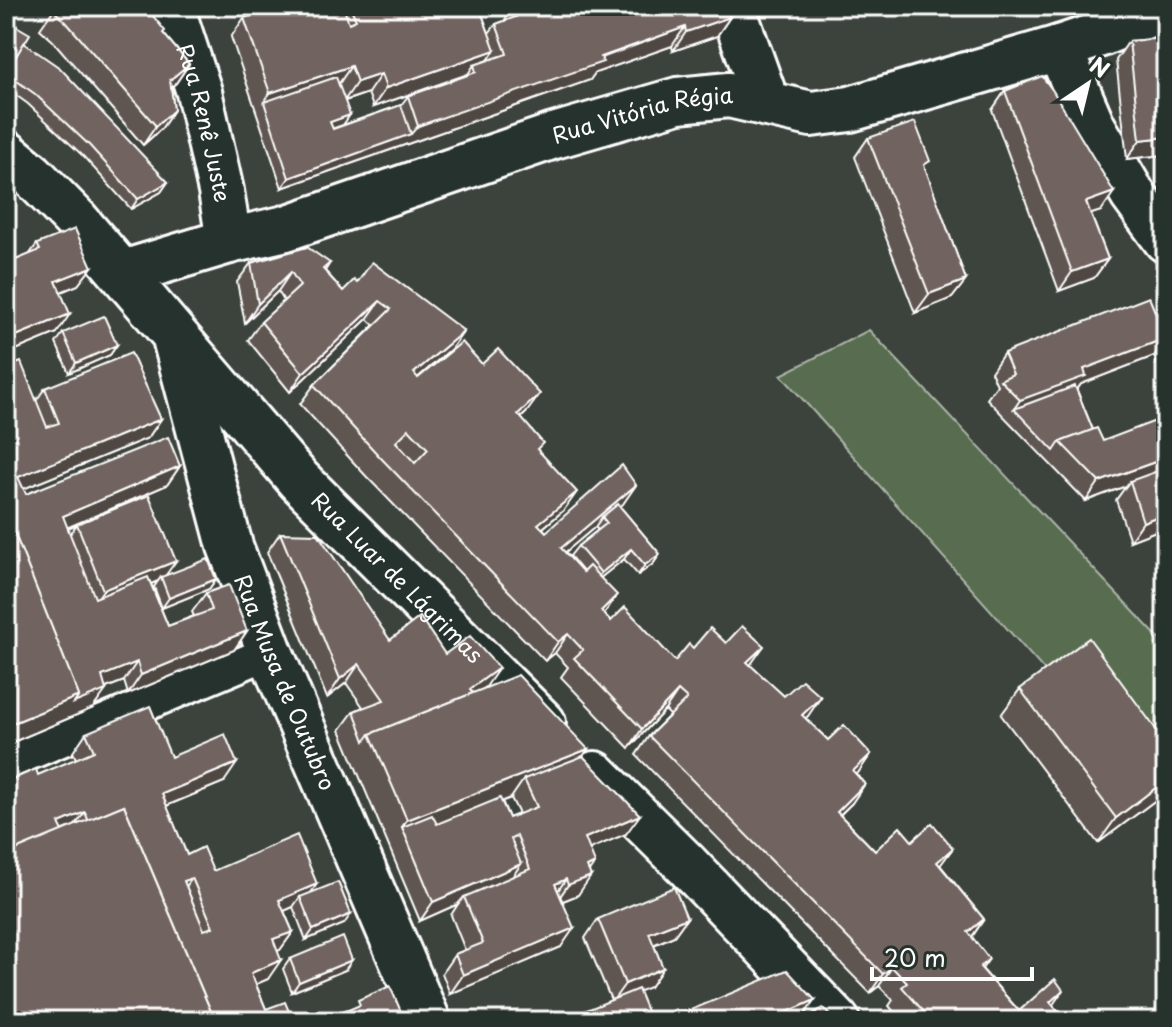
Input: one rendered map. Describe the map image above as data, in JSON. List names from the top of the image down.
{
  "streets": {
    "street": [
      "Rua Vitória Régia",
      "Rua Renê Juste",
      "Rua Luar de Lágrimas",
      "Rua Musa de Outubro"
    ]
  },
  "crossings": [
    ["Rua Vitória Régia", "Rua Renê Juste"],
    ["Rua Vitória Régia", "Rua Luar de Lágrimas"],
    ["Rua Luar de Lágrimas", "Rua Musa de Outubro"]
  ],
  "scale_bar": "20 m",
  "north": "top right"
}
